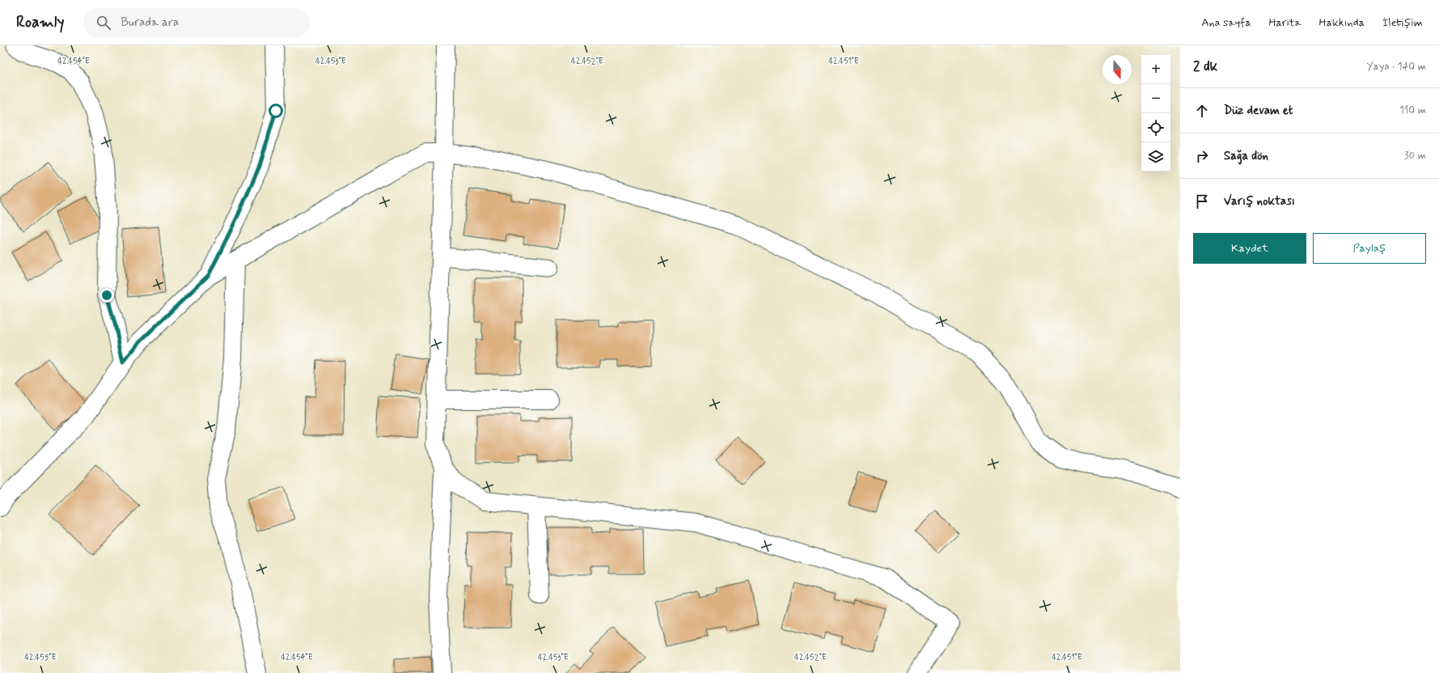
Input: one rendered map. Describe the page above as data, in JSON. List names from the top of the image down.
{
  "north": "bottom",
  "page": {
    "header": "Roamly",
    "search": "Burada ara",
    "nav": [
      "Ana sayfa",
      "Harita",
      "Hakkında",
      "İletişim"
    ],
    "heading": ["2 dk", "Yaya · 140 m"],
    "map_buttons": ["+", "−"],
    "list": [
      ["Düz devam et", "110 m"],
      ["Sağa dön", "30 m"],
      "Varış noktası"
    ],
    "buttons": ["Kaydet", "Paylaş"]
  },
  "coordinates": [
    "42.454°E",
    "42.453°E",
    "42.451°E",
    "42.452°E",
    "42.455°E"
  ]
}
